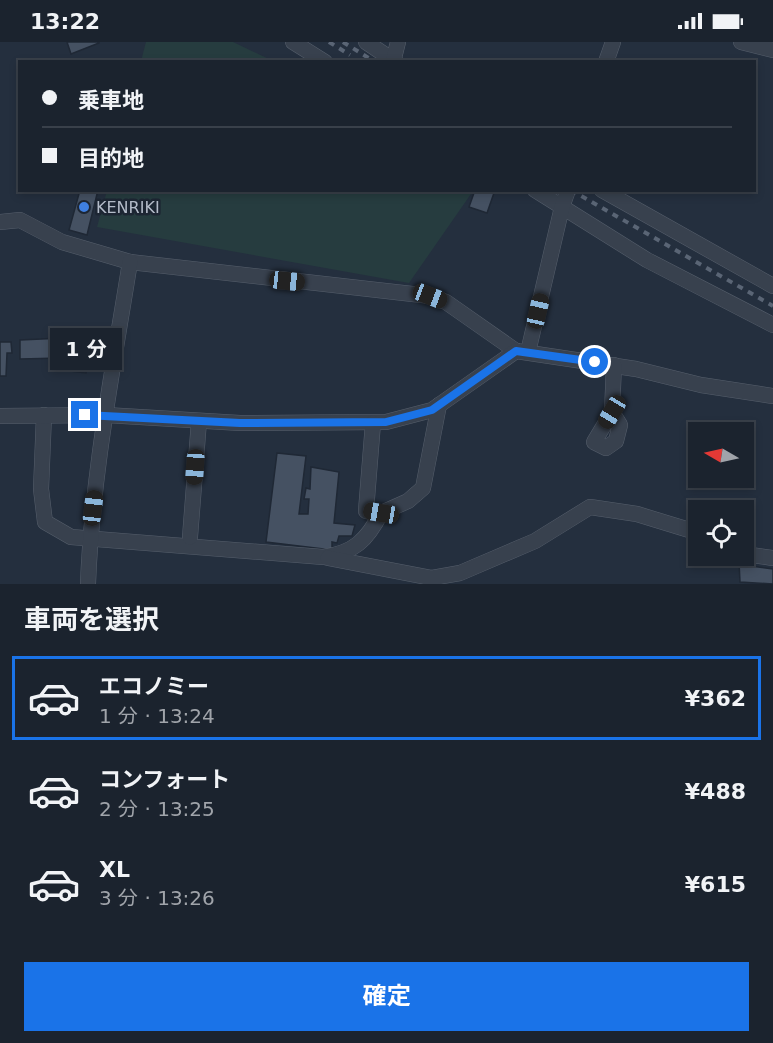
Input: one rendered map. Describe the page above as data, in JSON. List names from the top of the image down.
{
  "places": ["KENRIKI"],
  "north": "left",
  "page": {
    "status": "13:22",
    "banner": ["乗車地", "目的地"],
    "bubble": "1 分",
    "heading": "車両を選択",
    "list": [
      {
        "name": "エコノミー",
        "note": "1 分 · 13:24",
        "value": "¥362"
      },
      {
        "name": "コンフォート",
        "note": "2 分 · 13:25",
        "value": "¥488"
      },
      {
        "name": "XL",
        "note": "3 分 · 13:26",
        "value": "¥615"
      }
    ],
    "buttons": "確定"
  }
}
